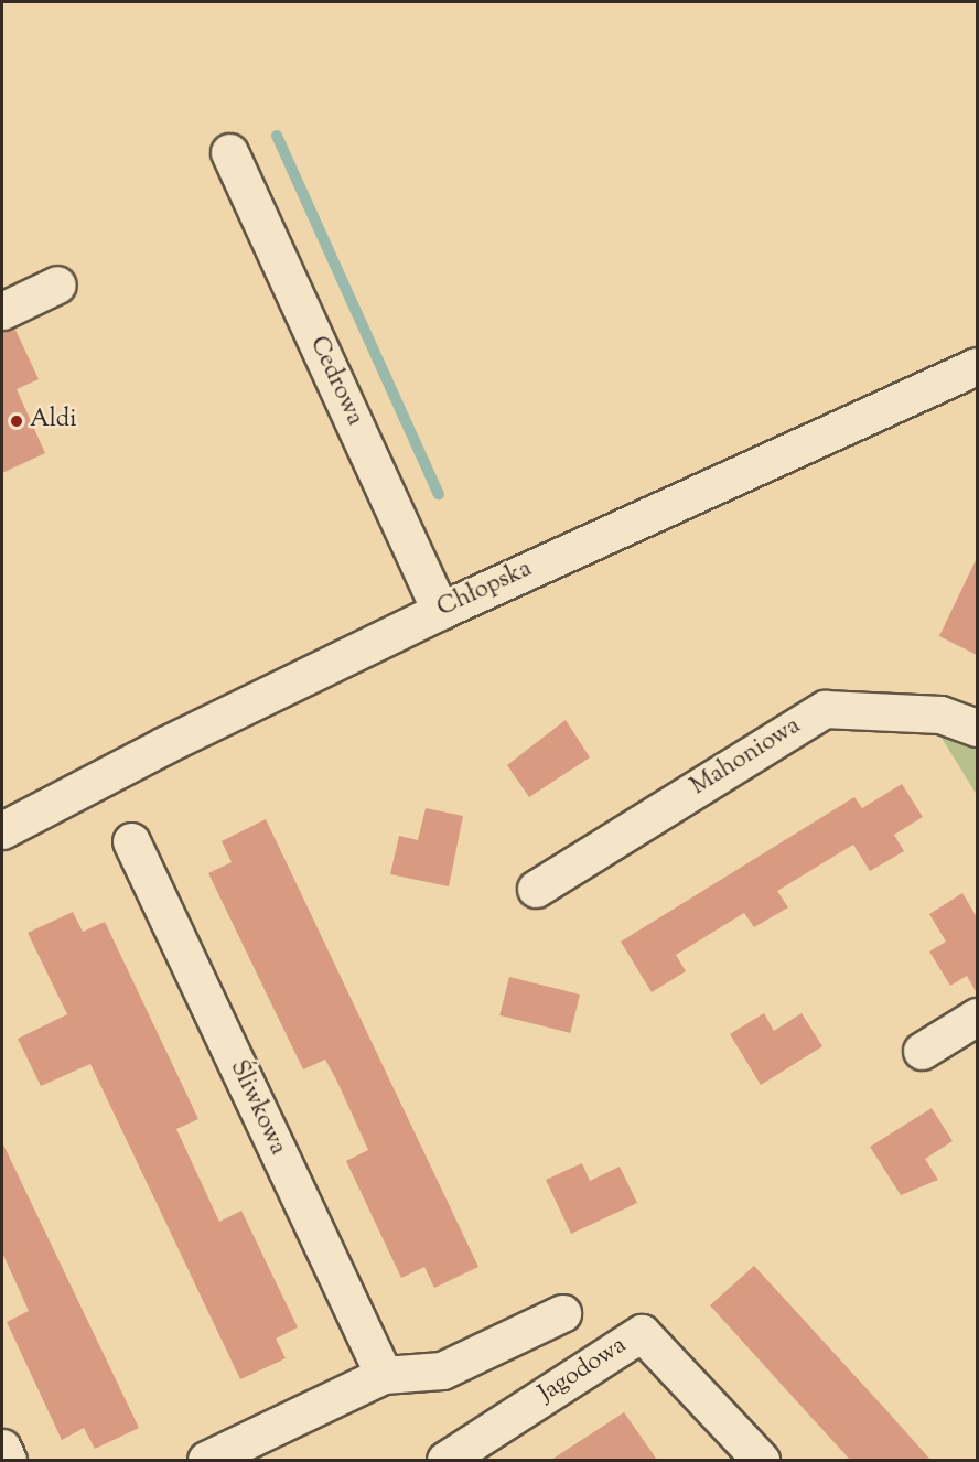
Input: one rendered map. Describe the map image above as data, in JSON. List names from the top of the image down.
{
  "streets": {
    "street": [
      "Cedrowa",
      "Chłopska",
      "Mahoniowa",
      "Śliwkowa",
      "Jagodowa"
    ]
  },
  "crossings": [
    ["Cedrowa", "Chłopska"]
  ],
  "places": ["Aldi"]
}
